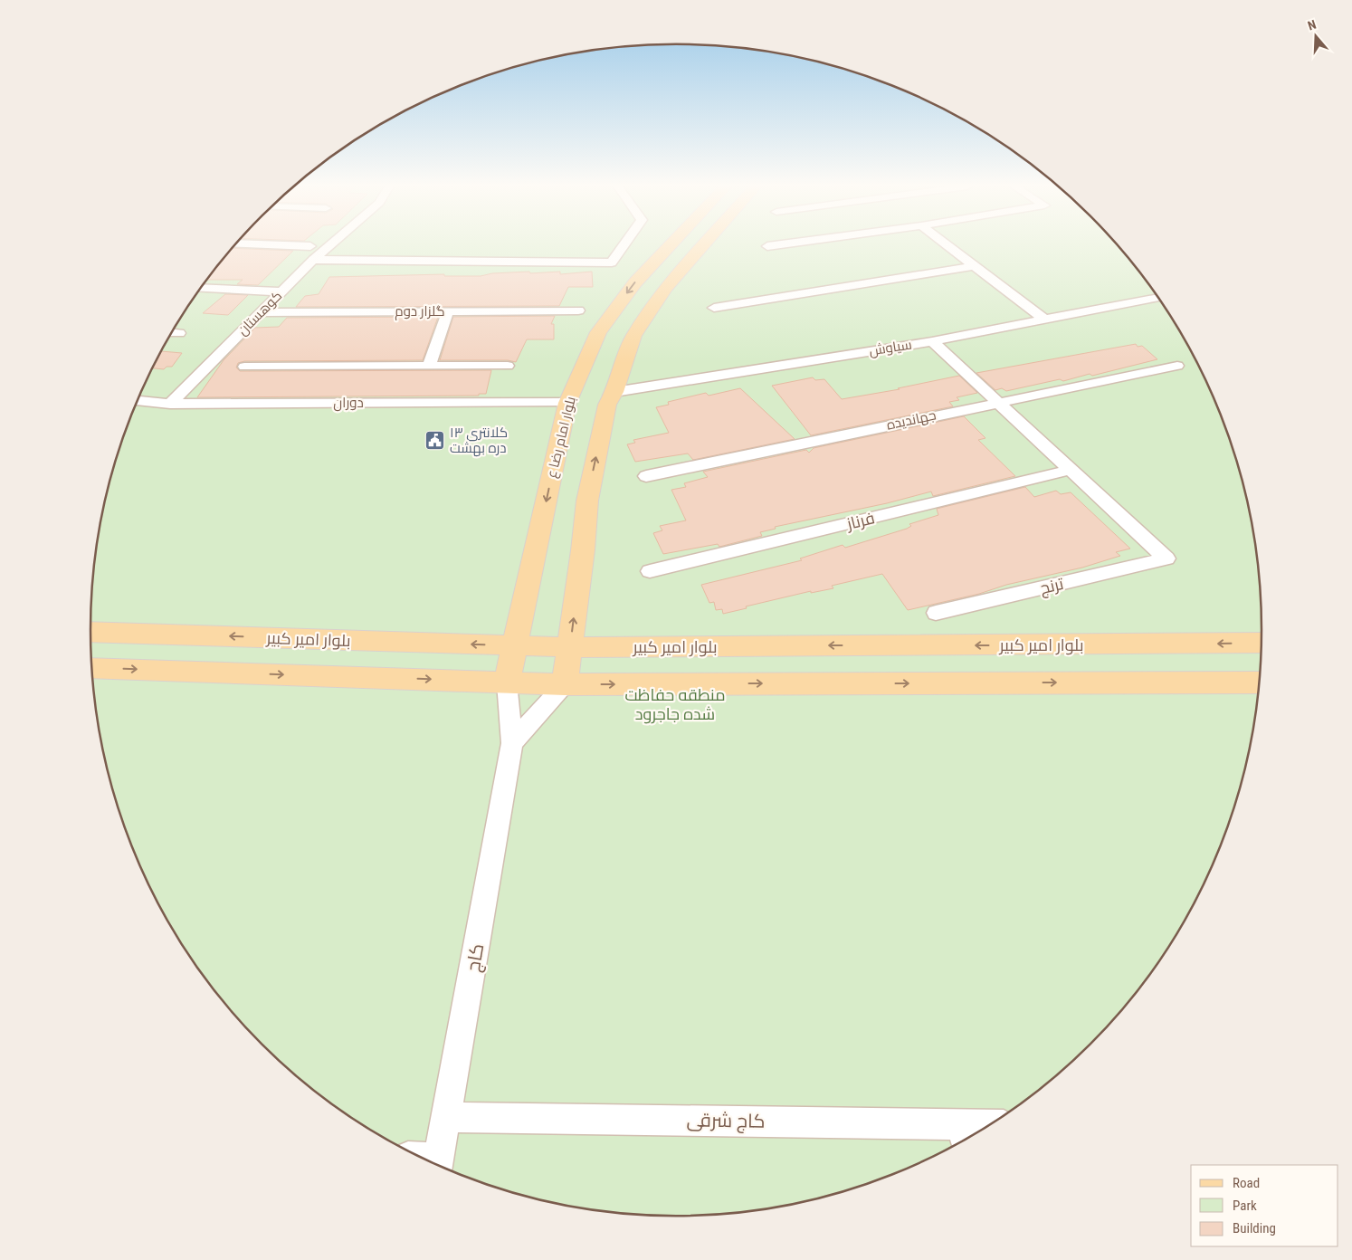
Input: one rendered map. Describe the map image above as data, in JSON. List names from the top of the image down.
{
  "streets": {
    "main road": ["بلوار امام رضا ع", "بلوار امیر کبیر"],
    "street": [
      "گلزار دوم",
      "کوهستان",
      "سیاوش",
      "دوران",
      "جهاندیده",
      "فرناز",
      "ترنج",
      "کاج",
      "کاج شرقی"
    ]
  },
  "crossings": [
    ["گلزار دوم", "کوهستان"],
    ["کوهستان", "دوران"],
    ["دوران", "بلوار امام رضا ع"],
    ["بلوار امام رضا ع", "بلوار امیر کبیر"],
    ["بلوار امام رضا ع", "کاج"],
    ["فرناز", "ترنج"],
    ["کاج", "کاج شرقی"]
  ],
  "parks": ["منطقه حفاظت شده جاجرود"],
  "places": {
    "public building": ["کلانتری ۱۳ دره بهشت"]
  },
  "legend": ["Road", "Park", "Building"],
  "north": "top"
}
